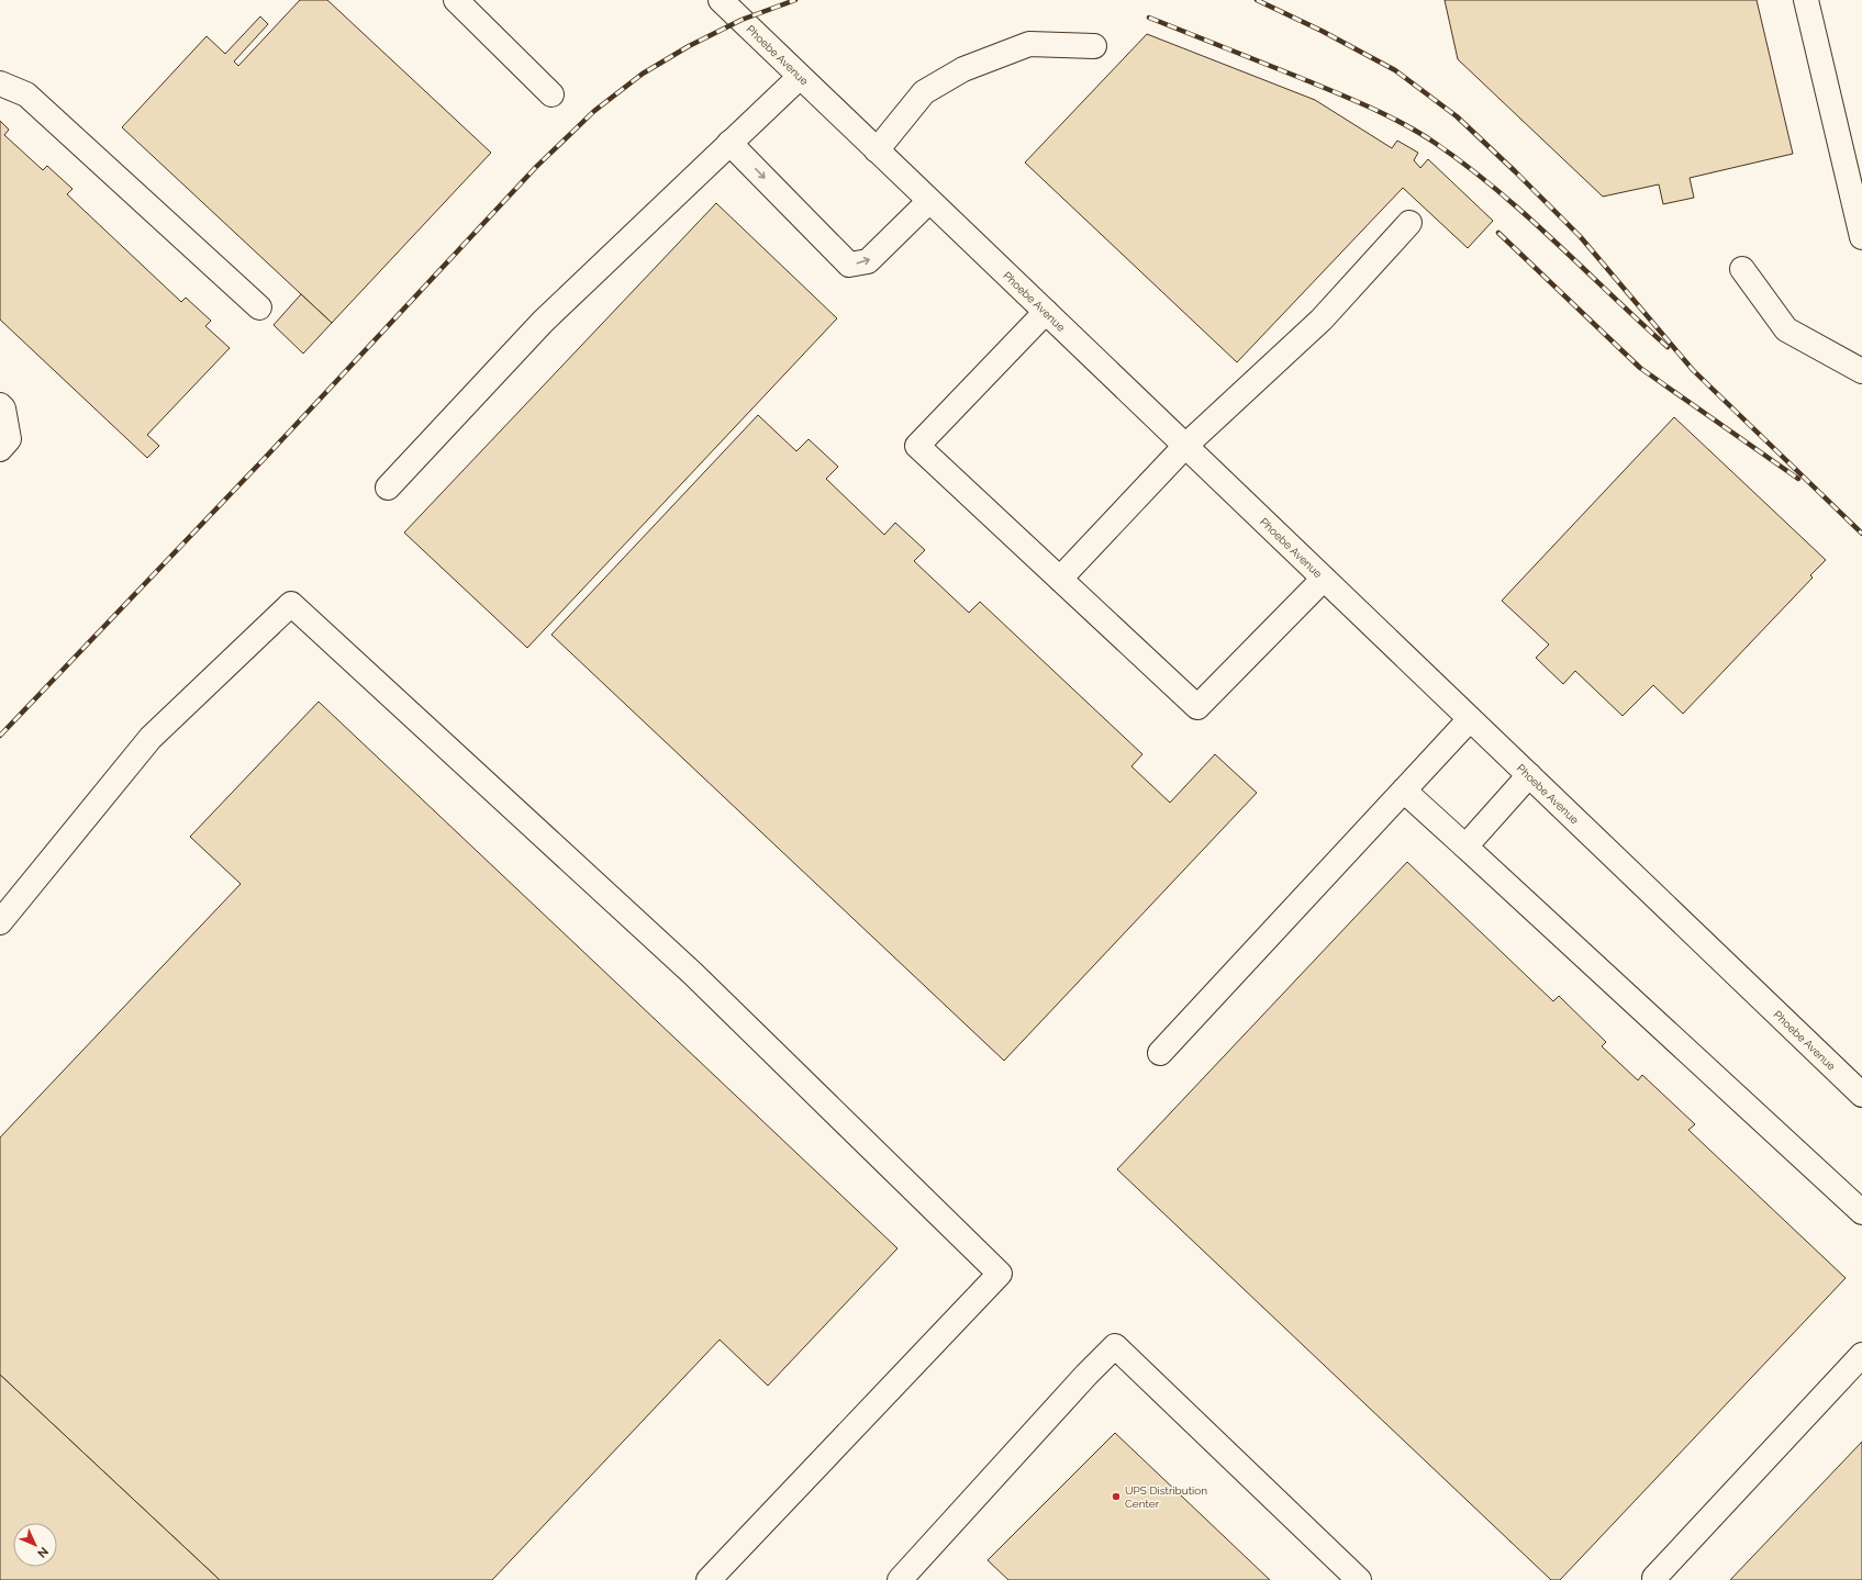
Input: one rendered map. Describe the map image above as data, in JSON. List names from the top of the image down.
{
  "streets": {
    "street": ["Phoebe Avenue"]
  },
  "places": ["UPS Distribution Center"],
  "north": "bottom right"
}
